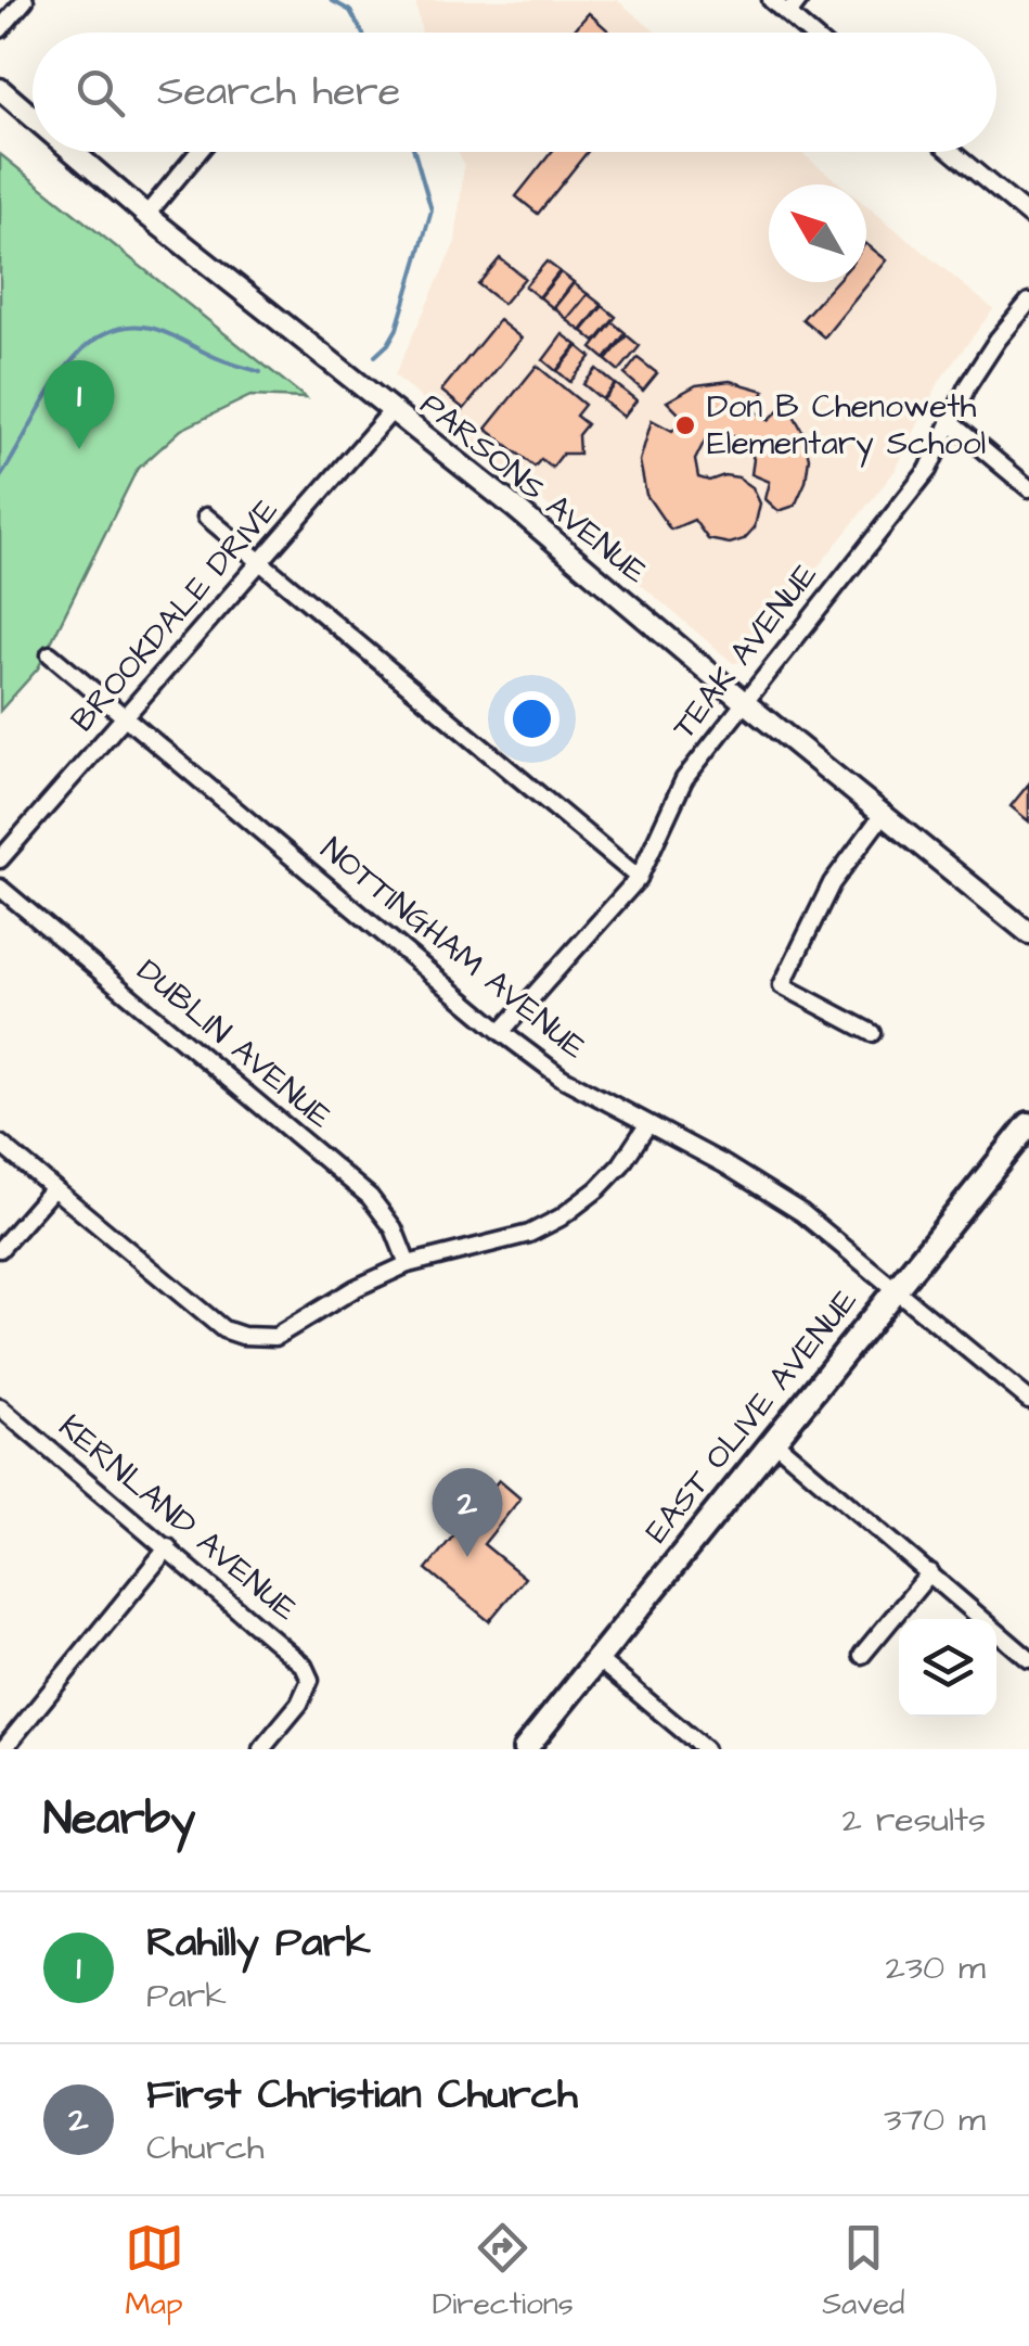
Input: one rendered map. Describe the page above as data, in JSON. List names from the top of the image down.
{
  "streets": {
    "main road": ["EAST OLIVE AVENUE"],
    "street": [
      "PARSONS AVENUE",
      "BROOKDALE DRIVE",
      "TEAK AVENUE",
      "NOTTINGHAM AVENUE",
      "DUBLIN AVENUE",
      "KERNLAND AVENUE"
    ]
  },
  "crossings": [
    ["PARSONS AVENUE", "BROOKDALE DRIVE"],
    ["PARSONS AVENUE", "TEAK AVENUE"],
    ["BROOKDALE DRIVE", "NOTTINGHAM AVENUE"],
    ["TEAK AVENUE", "NOTTINGHAM AVENUE"],
    ["NOTTINGHAM AVENUE", "EAST OLIVE AVENUE"]
  ],
  "places": ["Don B Chenoweth Elementary School"],
  "north": "top left",
  "page": {
    "search": "Search here",
    "pins": ["1", "2"],
    "heading": ["Nearby", "2 results"],
    "list": [
      {
        "mark": "1",
        "name": "Rahilly Park",
        "note": "Park",
        "value": "230 m"
      },
      {
        "mark": "2",
        "name": "First Christian Church",
        "note": "Church",
        "value": "370 m"
      }
    ],
    "nav": ["Map", "Directions", "Saved"]
  }
}
